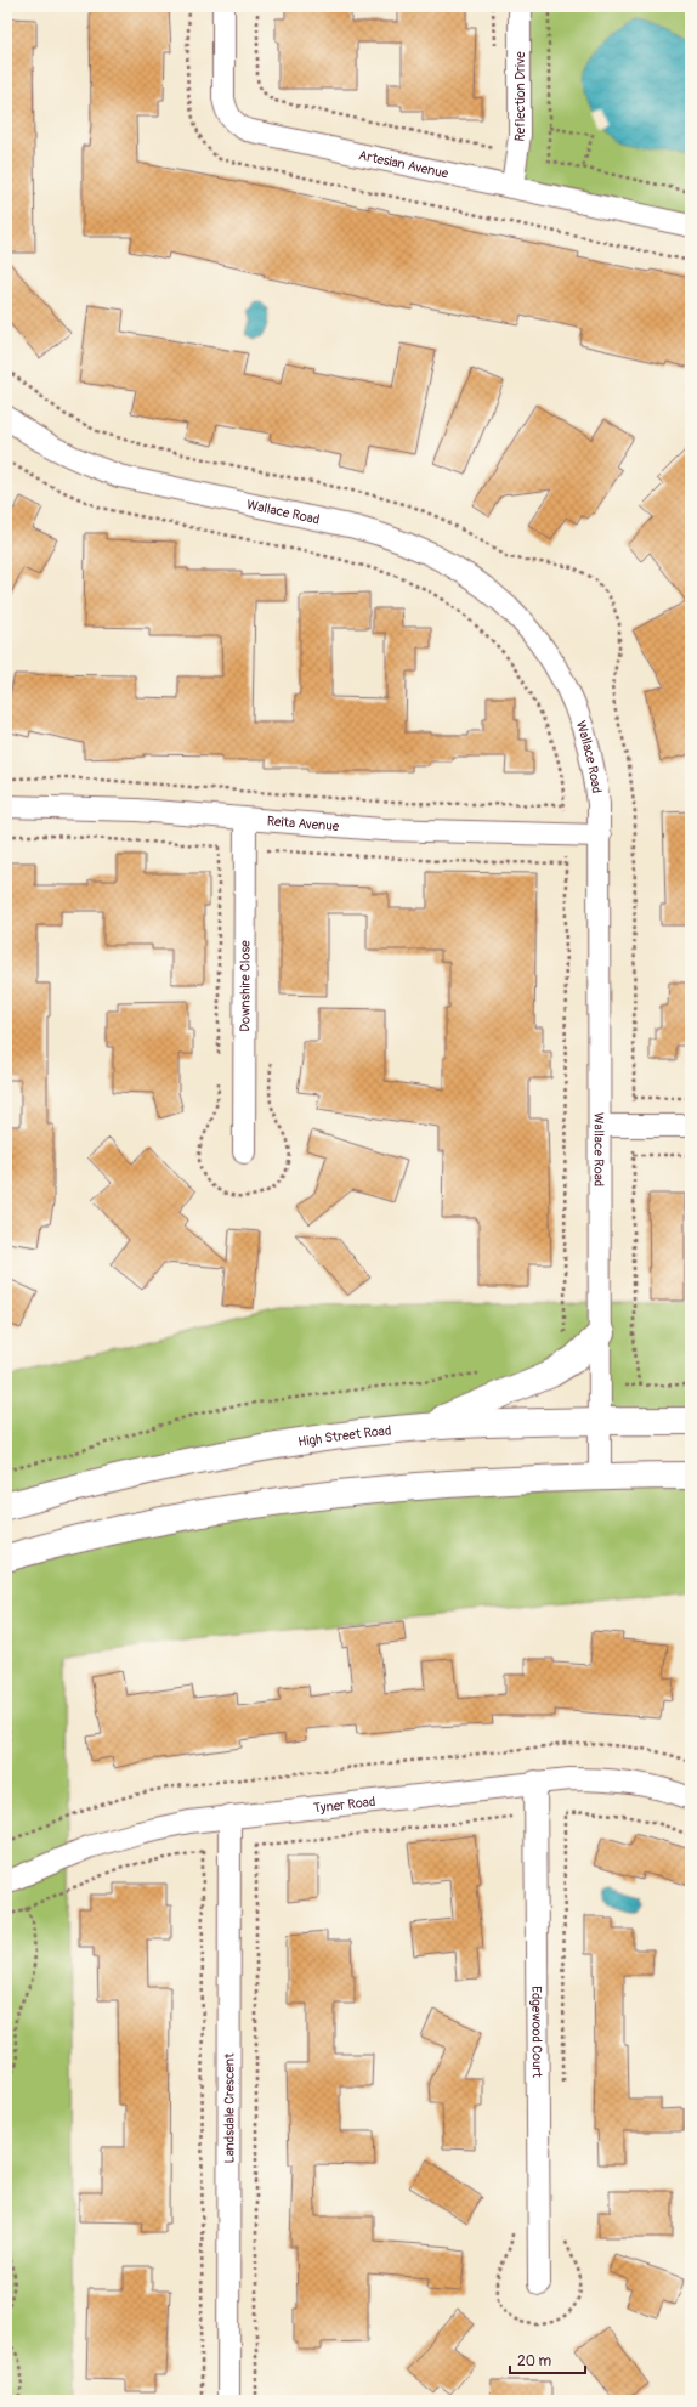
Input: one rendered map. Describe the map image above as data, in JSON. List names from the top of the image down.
{
  "streets": {
    "main road": ["High Street Road"],
    "street": [
      "Reflection Drive",
      "Artesian Avenue",
      "Wallace Road",
      "Reita Avenue",
      "Downshire Close",
      "Tyner Road",
      "Edgewood Court",
      "Landsdale Crescent"
    ]
  },
  "crossings": [
    ["Reflection Drive", "Artesian Avenue"],
    ["Wallace Road", "Reita Avenue"],
    ["Wallace Road", "High Street Road"],
    ["Reita Avenue", "Downshire Close"],
    ["Tyner Road", "Edgewood Court"],
    ["Tyner Road", "Landsdale Crescent"]
  ],
  "scale_bar": "20 m"
}
